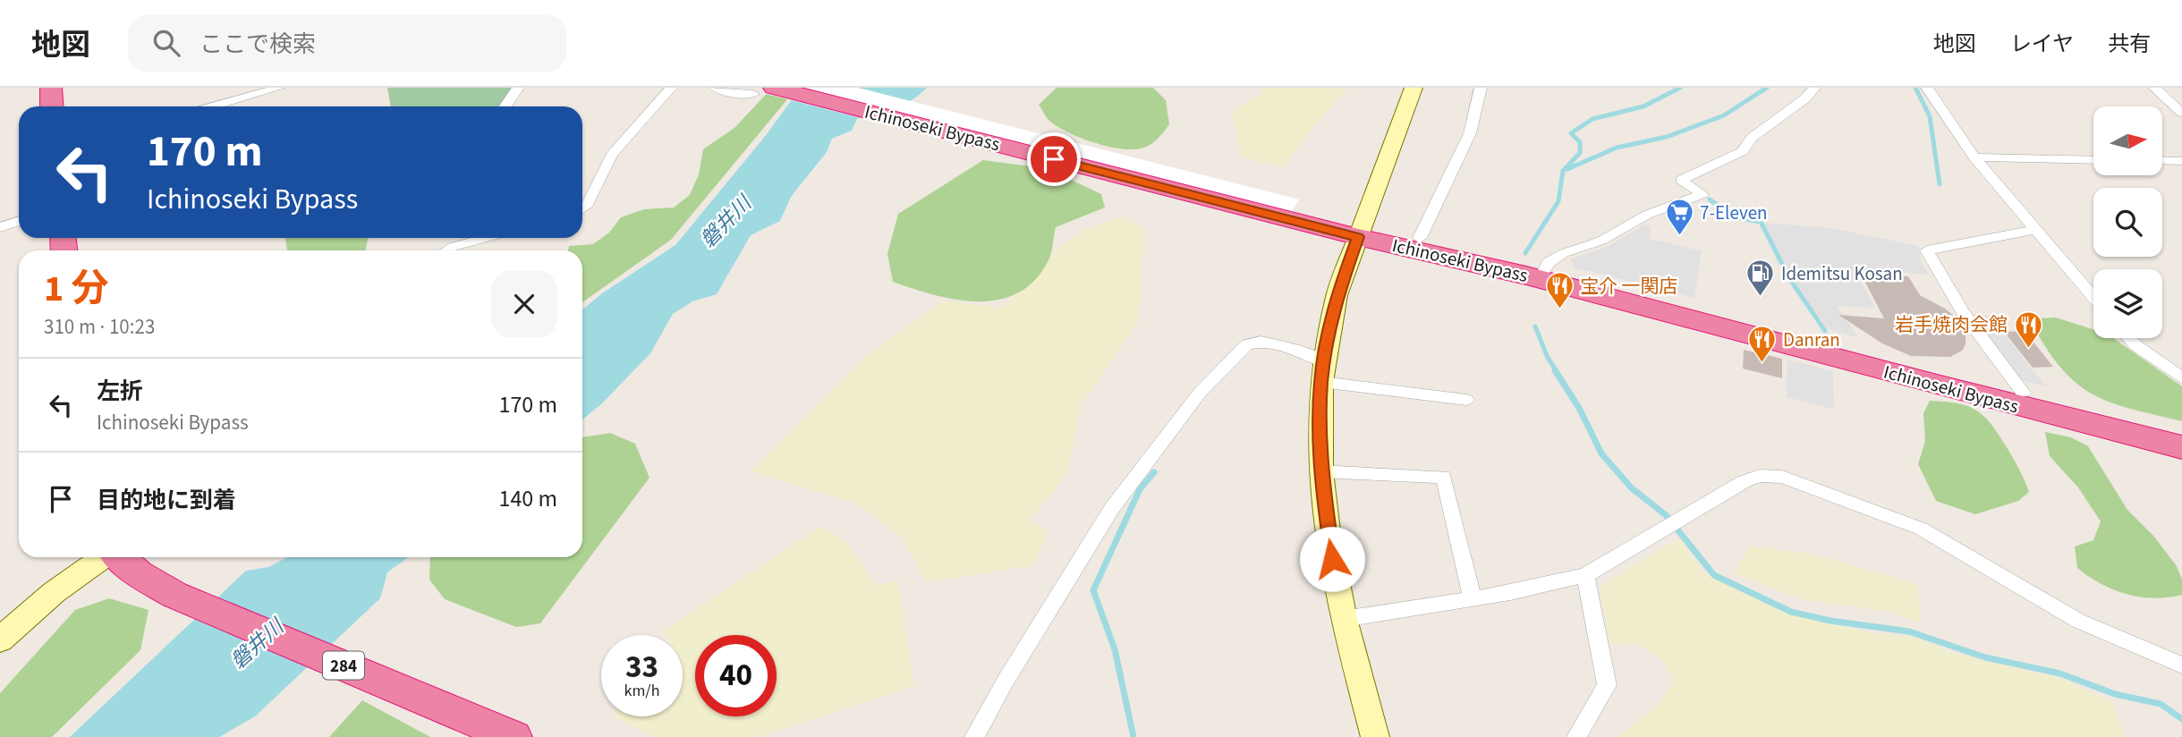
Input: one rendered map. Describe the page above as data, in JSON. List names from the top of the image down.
{
  "streets": {
    "highway": ["Ichinoseki Bypass", "284"]
  },
  "water": ["磐井川"],
  "places": {
    "supermarket": ["7-Eleven"],
    "fuel station": ["Idemitsu Kosan"],
    "restaurant": ["宝介 一関店", "岩手焼肉会館", "Danran"]
  },
  "north": "right",
  "page": {
    "header": "地図",
    "search": "ここで検索",
    "nav": ["地図", "レイヤ", "共有"],
    "turn": ["170 m", "Ichinoseki Bypass"],
    "heading": ["1 分", "310 m · 10:23"],
    "list": [
      {
        "name": "左折",
        "note": "Ichinoseki Bypass",
        "value": "170 m"
      },
      {
        "name": "目的地に到着",
        "value": "140 m"
      }
    ],
    "speed": "33 km/h",
    "limit": "40"
  }
}
